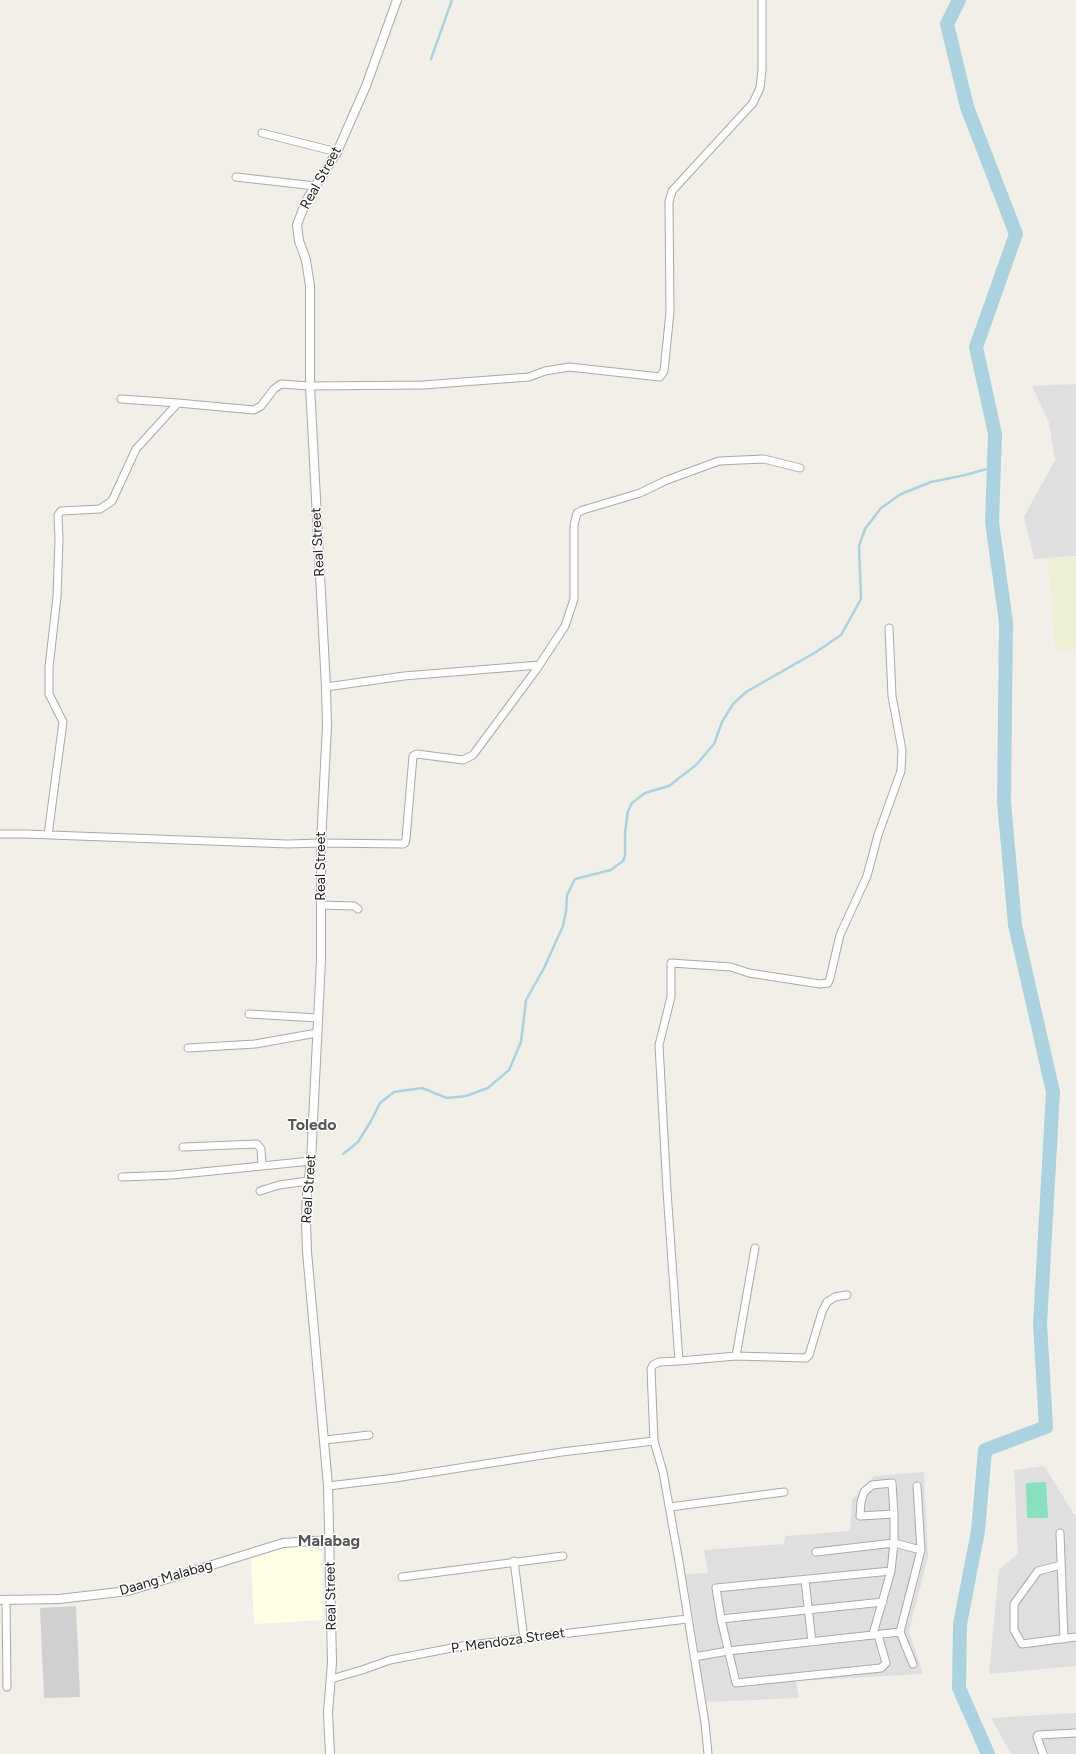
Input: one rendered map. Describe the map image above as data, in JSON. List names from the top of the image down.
{
  "streets": {
    "street": ["Real Street", "Daang Malabag", "P. Mendoza Street"]
  },
  "crossings": [
    ["Real Street", "Daang Malabag"],
    ["Real Street", "P. Mendoza Street"]
  ],
  "districts": ["Toledo", "Malabag"]
}
